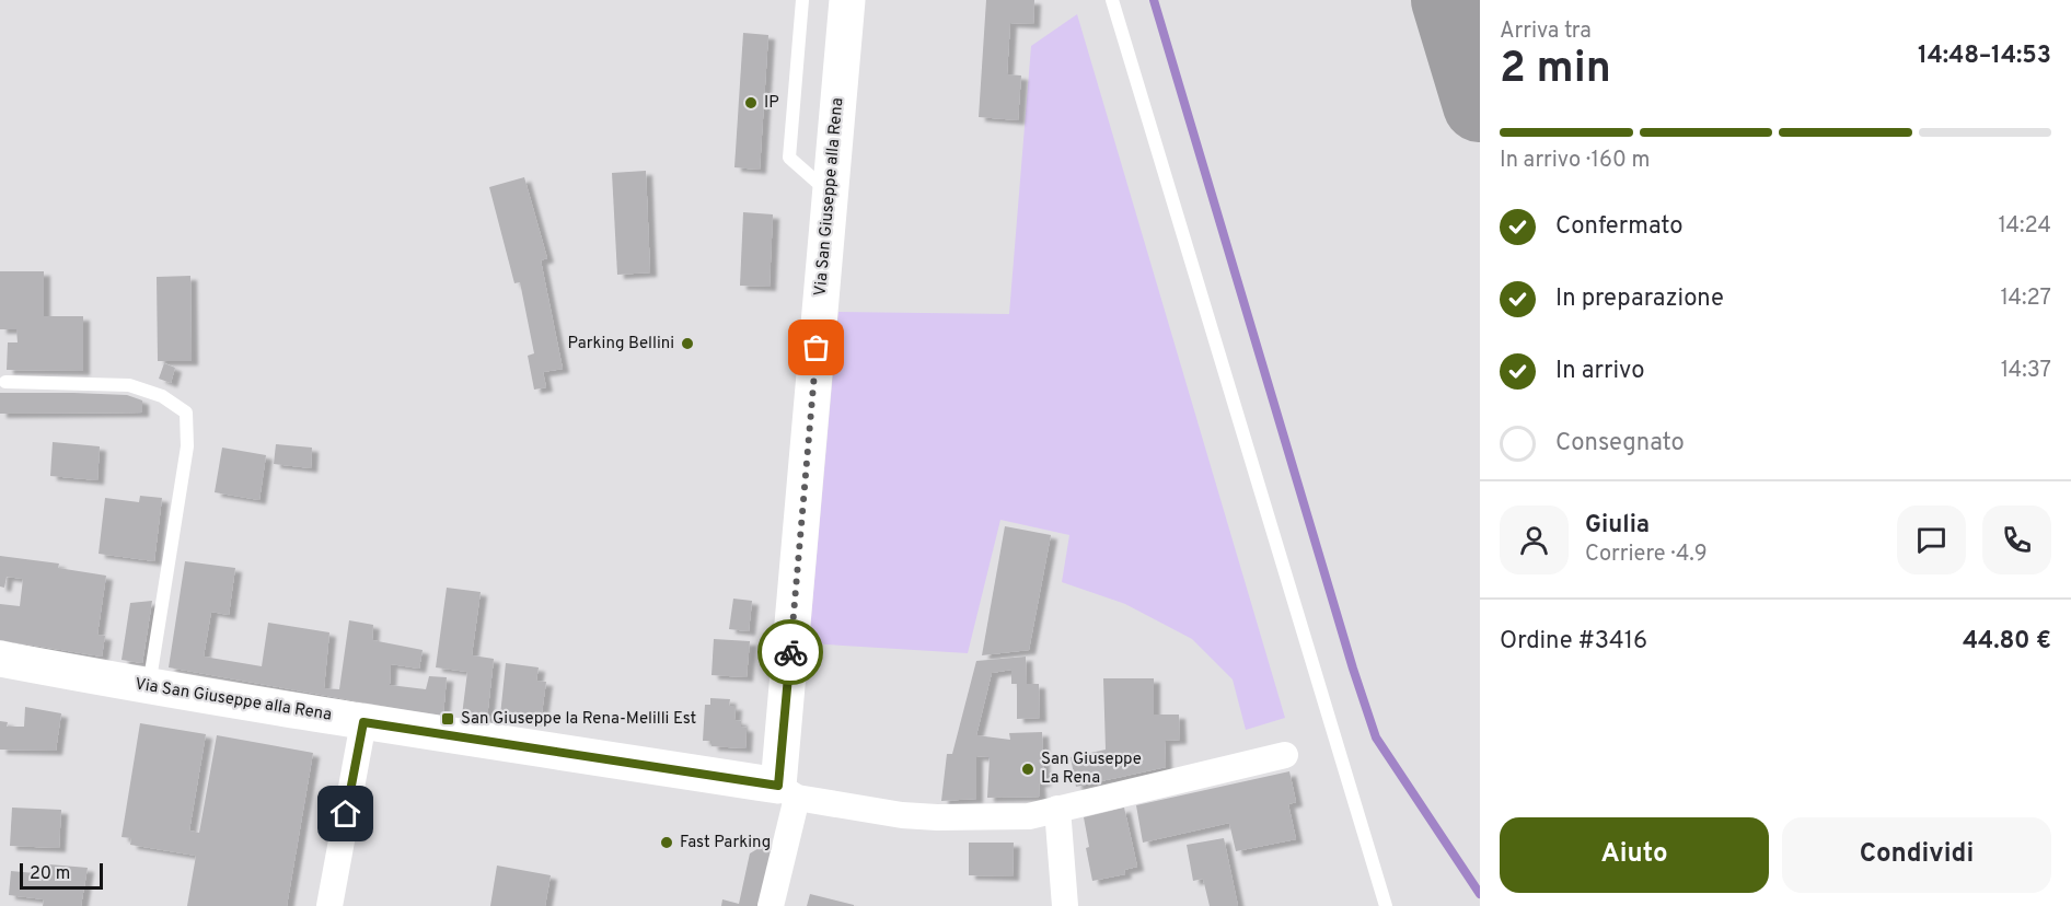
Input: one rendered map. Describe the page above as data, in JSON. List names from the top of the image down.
{
  "streets": {
    "main road": ["Via San Giuseppe alla Rena"]
  },
  "places": {
    "other": [
      "IP",
      "Parking Bellini",
      "San Giuseppe La Rena",
      "Fast Parking"
    ],
    "transit": ["San Giuseppe la Rena-Melilli Est"]
  },
  "scale_bar": "20 m",
  "page": {
    "heading": ["2 min", "Arriva tra", "14:48–14:53"],
    "panel": [
      "Giulia",
      "Corriere · 4.9",
      "Ordine #3416",
      "44.80 €"
    ],
    "bar": "In arrivo · 160 m",
    "list": [
      ["Confermato", "14:24"],
      ["In preparazione", "14:27"],
      ["In arrivo", "14:37"],
      "Consegnato"
    ],
    "buttons": ["Aiuto", "Condividi"],
    "scale": "20 m"
  }
}
